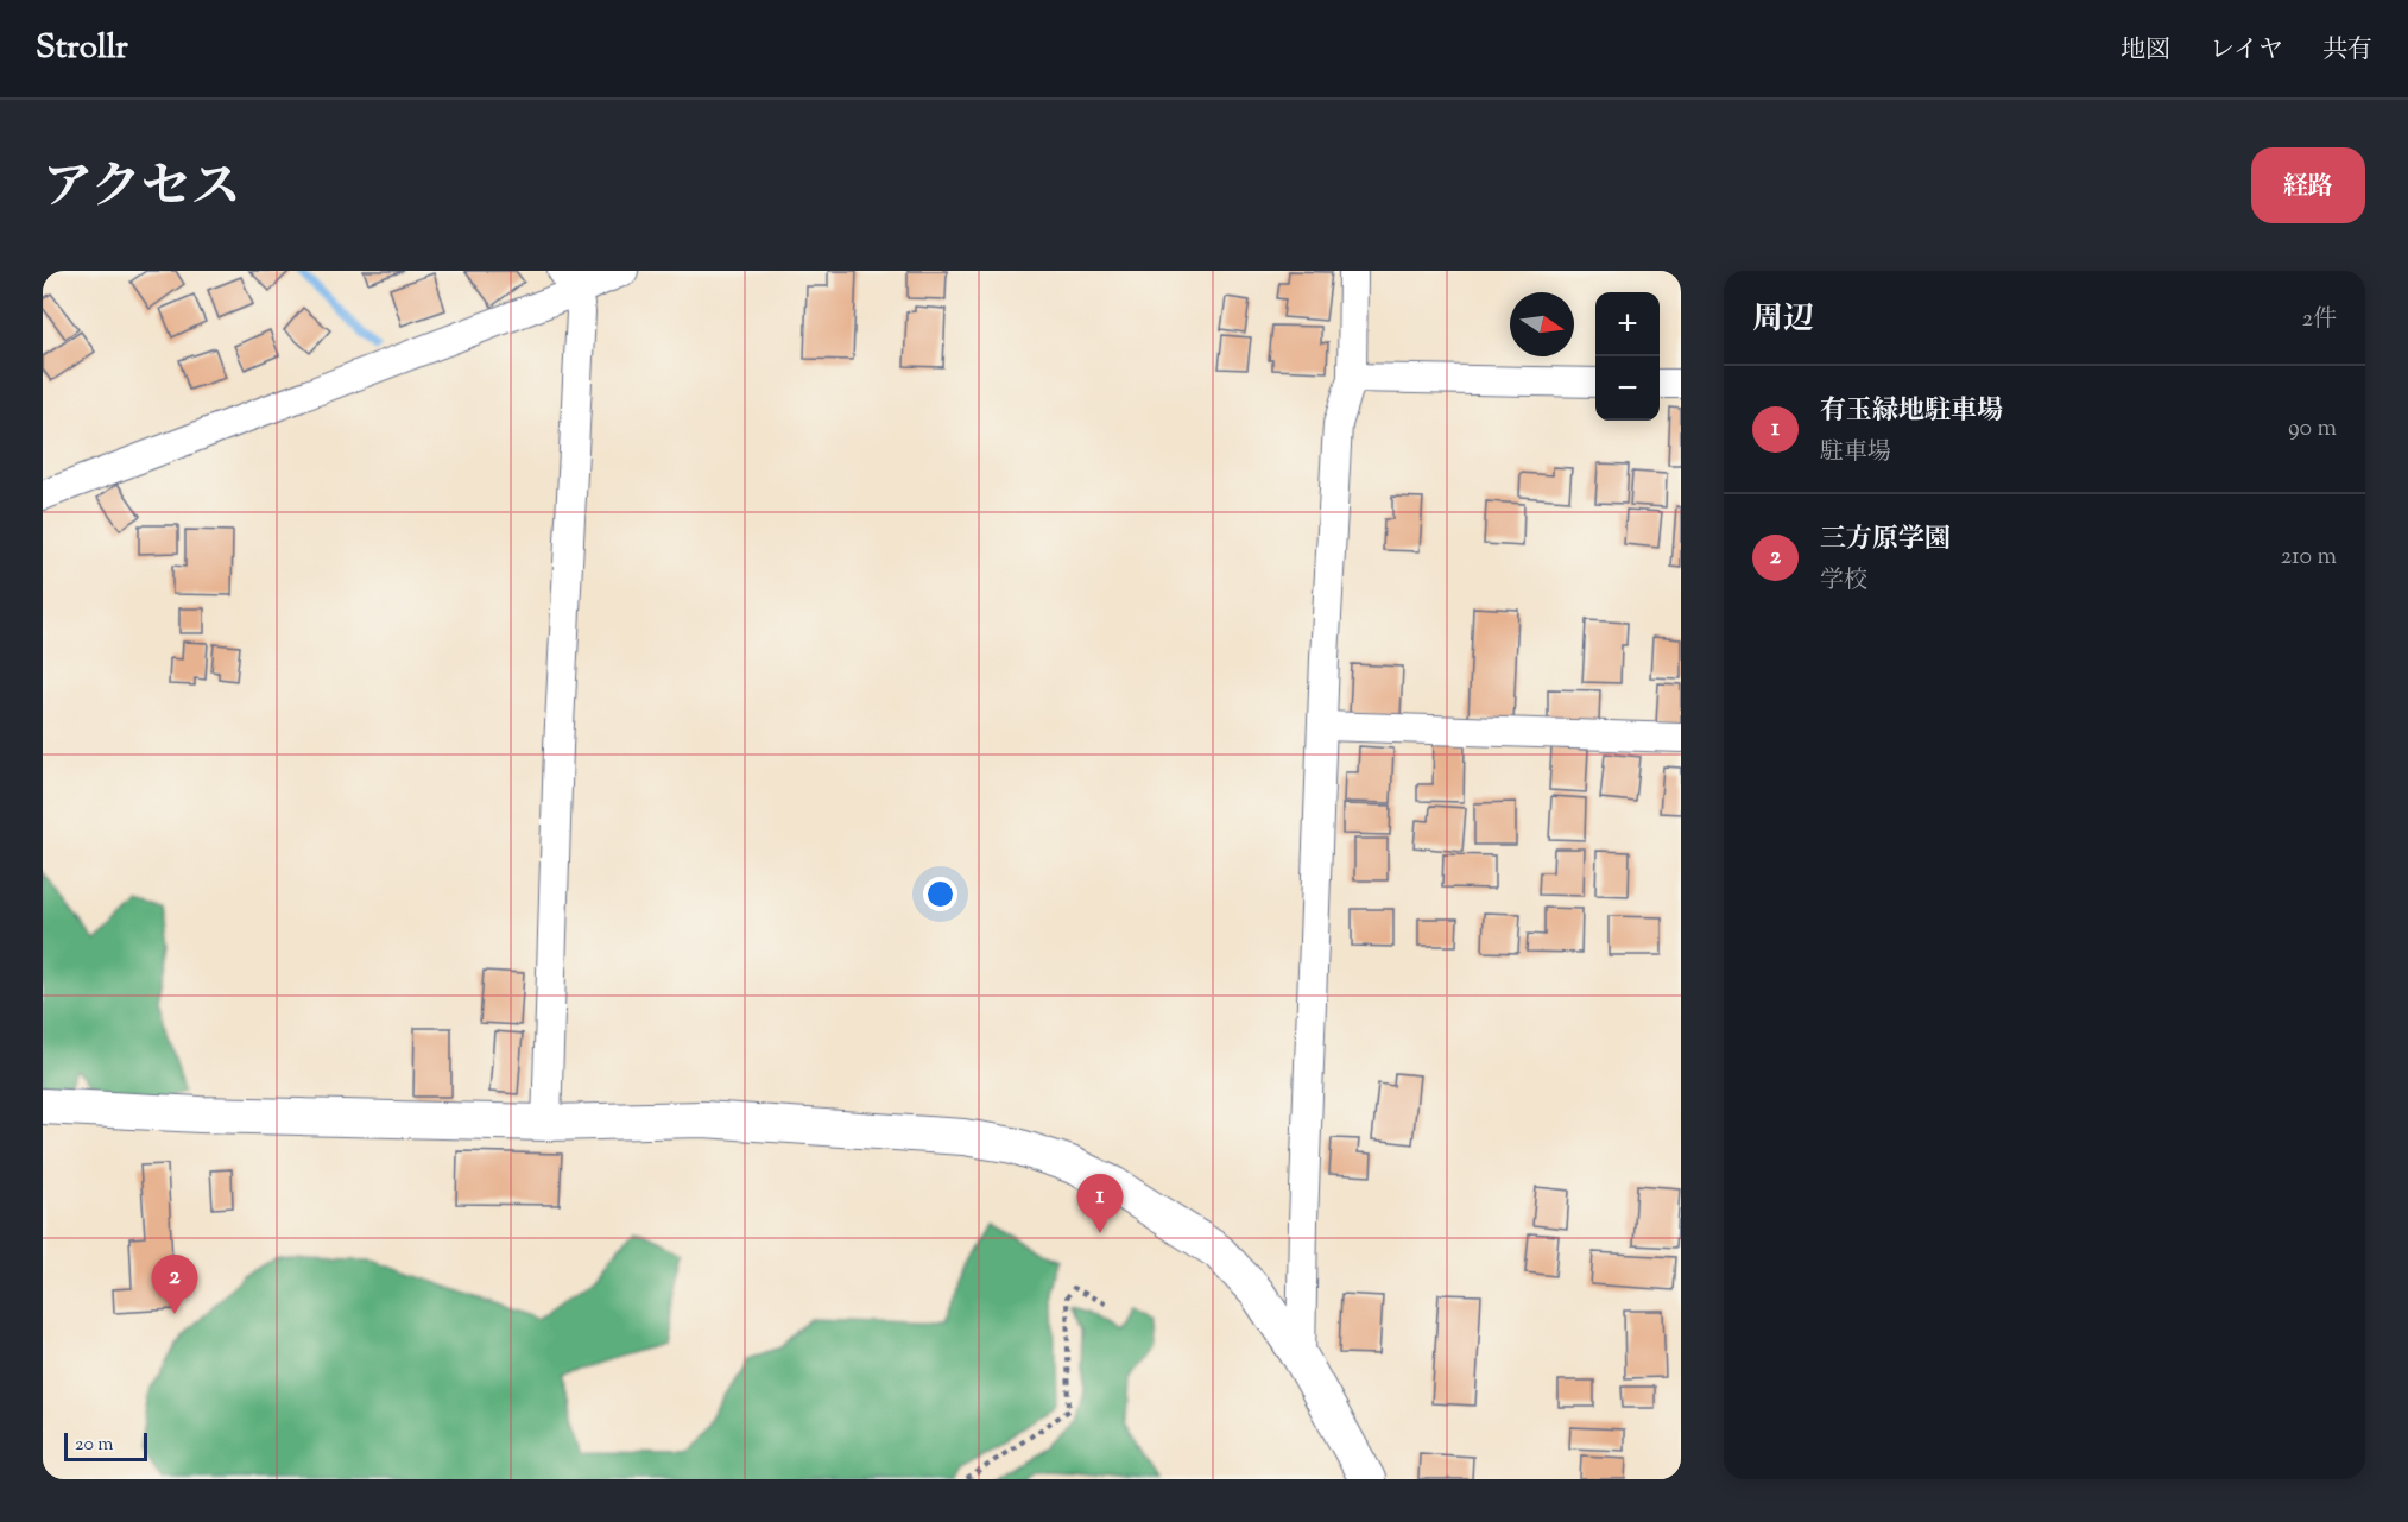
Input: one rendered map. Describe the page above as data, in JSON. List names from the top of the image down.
{
  "scale_bar": "20 m",
  "north": "right",
  "page": {
    "header": "Strollr",
    "nav": ["地図", "レイヤ", "共有"],
    "title": "アクセス",
    "buttons": "経路",
    "heading": ["周辺", "2件"],
    "map_buttons": ["+", "−"],
    "list": [
      {
        "mark": "1",
        "name": "有玉緑地駐車場",
        "note": "駐車場",
        "value": "90 m"
      },
      {
        "mark": "2",
        "name": "三方原学園",
        "note": "学校",
        "value": "210 m"
      }
    ],
    "pins": ["1", "2"],
    "scale": "20 m"
  }
}
